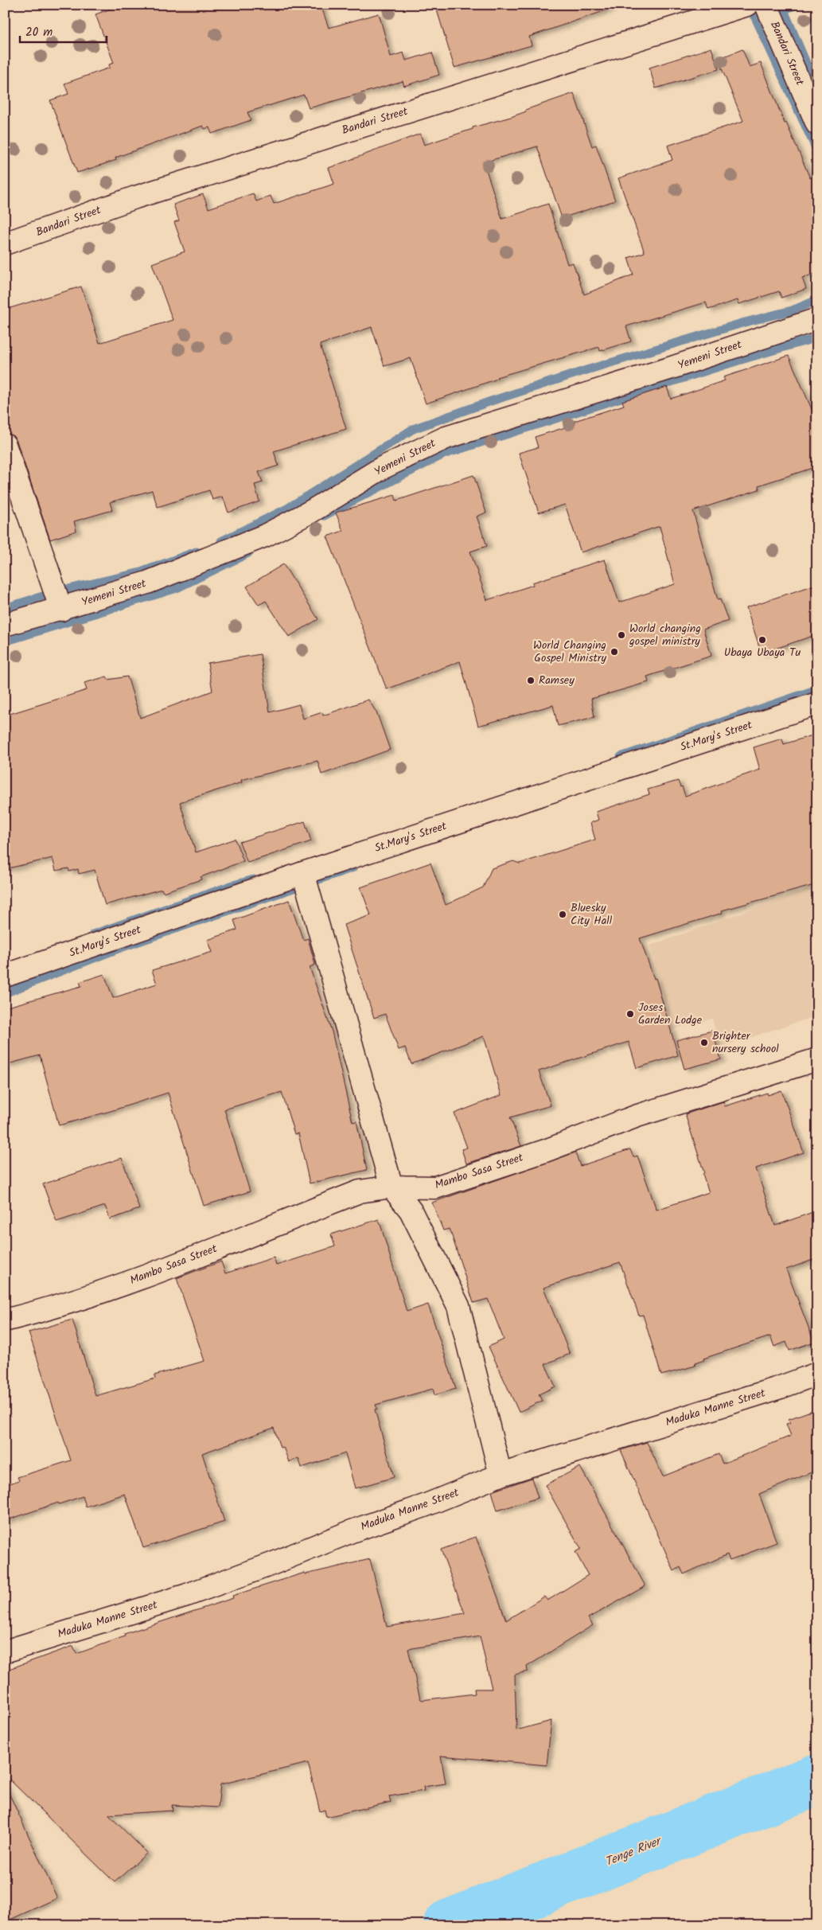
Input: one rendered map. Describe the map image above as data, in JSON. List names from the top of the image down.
{
  "streets": {
    "street": [
      "Bandari Street",
      "Yemeni Street",
      "St.Mary's Street",
      "Mambo Sasa Street",
      "Maduka Manne Street"
    ]
  },
  "water": ["Tenge River"],
  "places": [
    "World changing gospel ministry",
    "Ubaya Ubaya Tu",
    "World Changing Gospel Ministry",
    "Ramsey",
    "Bluesky City Hall",
    "Joses Garden Lodge",
    "Brighter nursery school"
  ],
  "scale_bar": "20 m"
}
